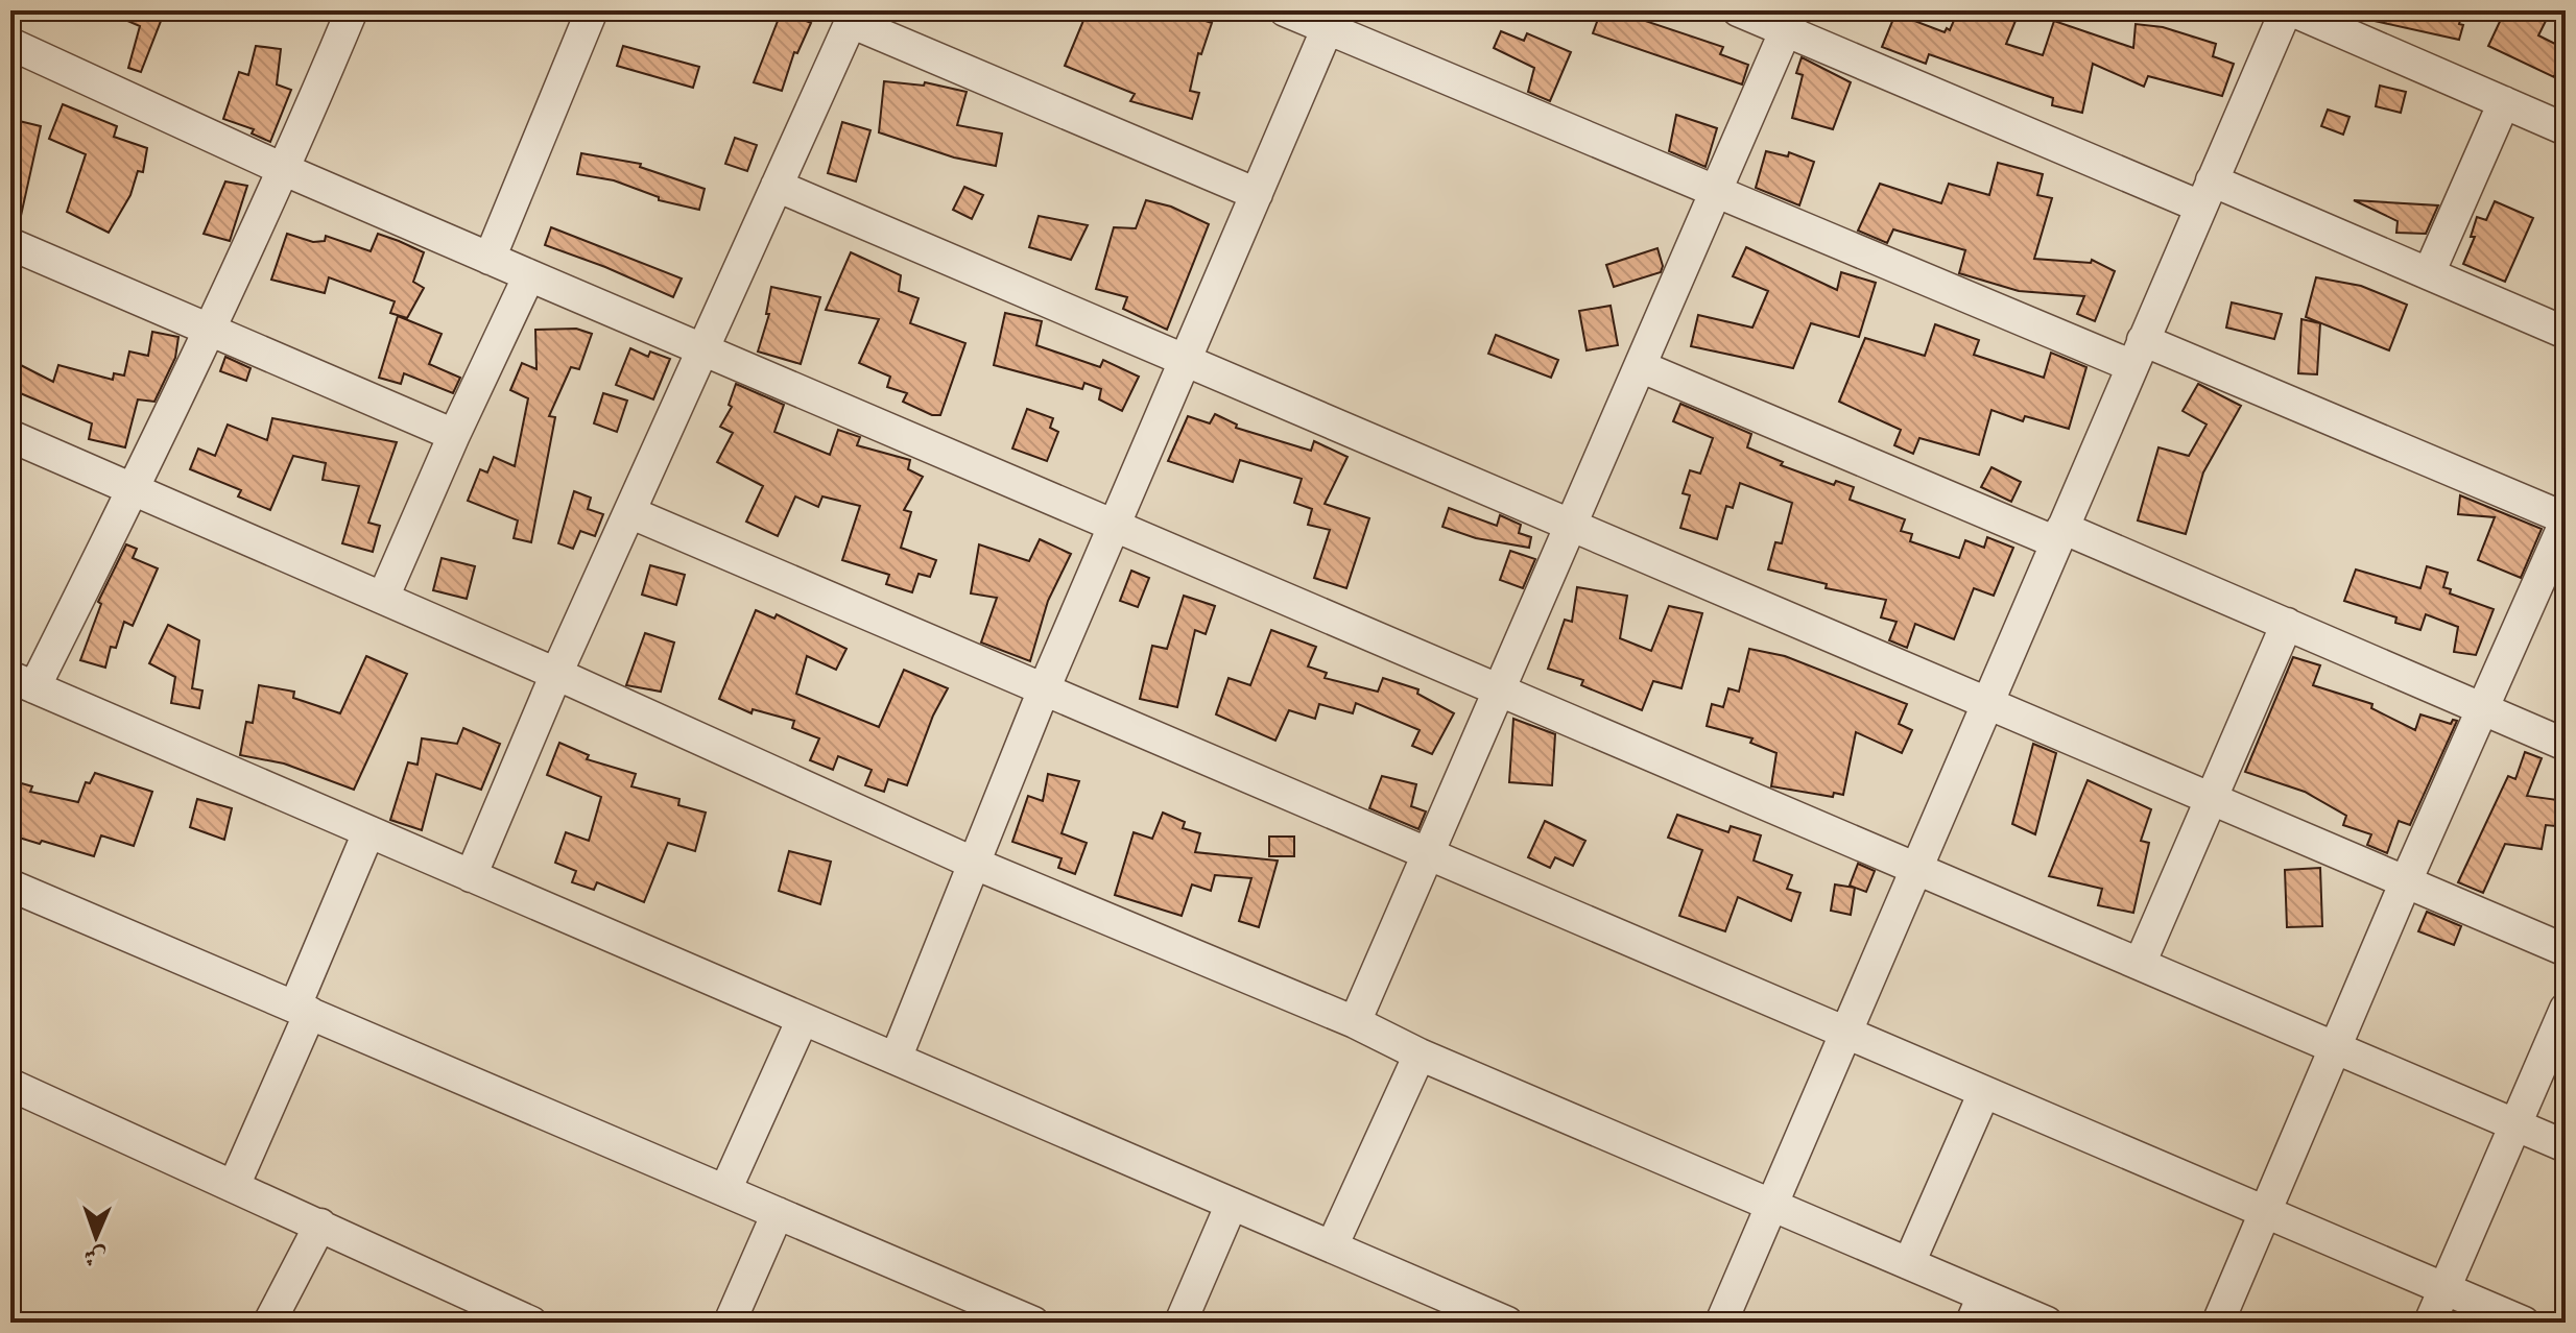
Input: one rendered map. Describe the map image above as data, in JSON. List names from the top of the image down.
{
  "north": "bottom"
}
